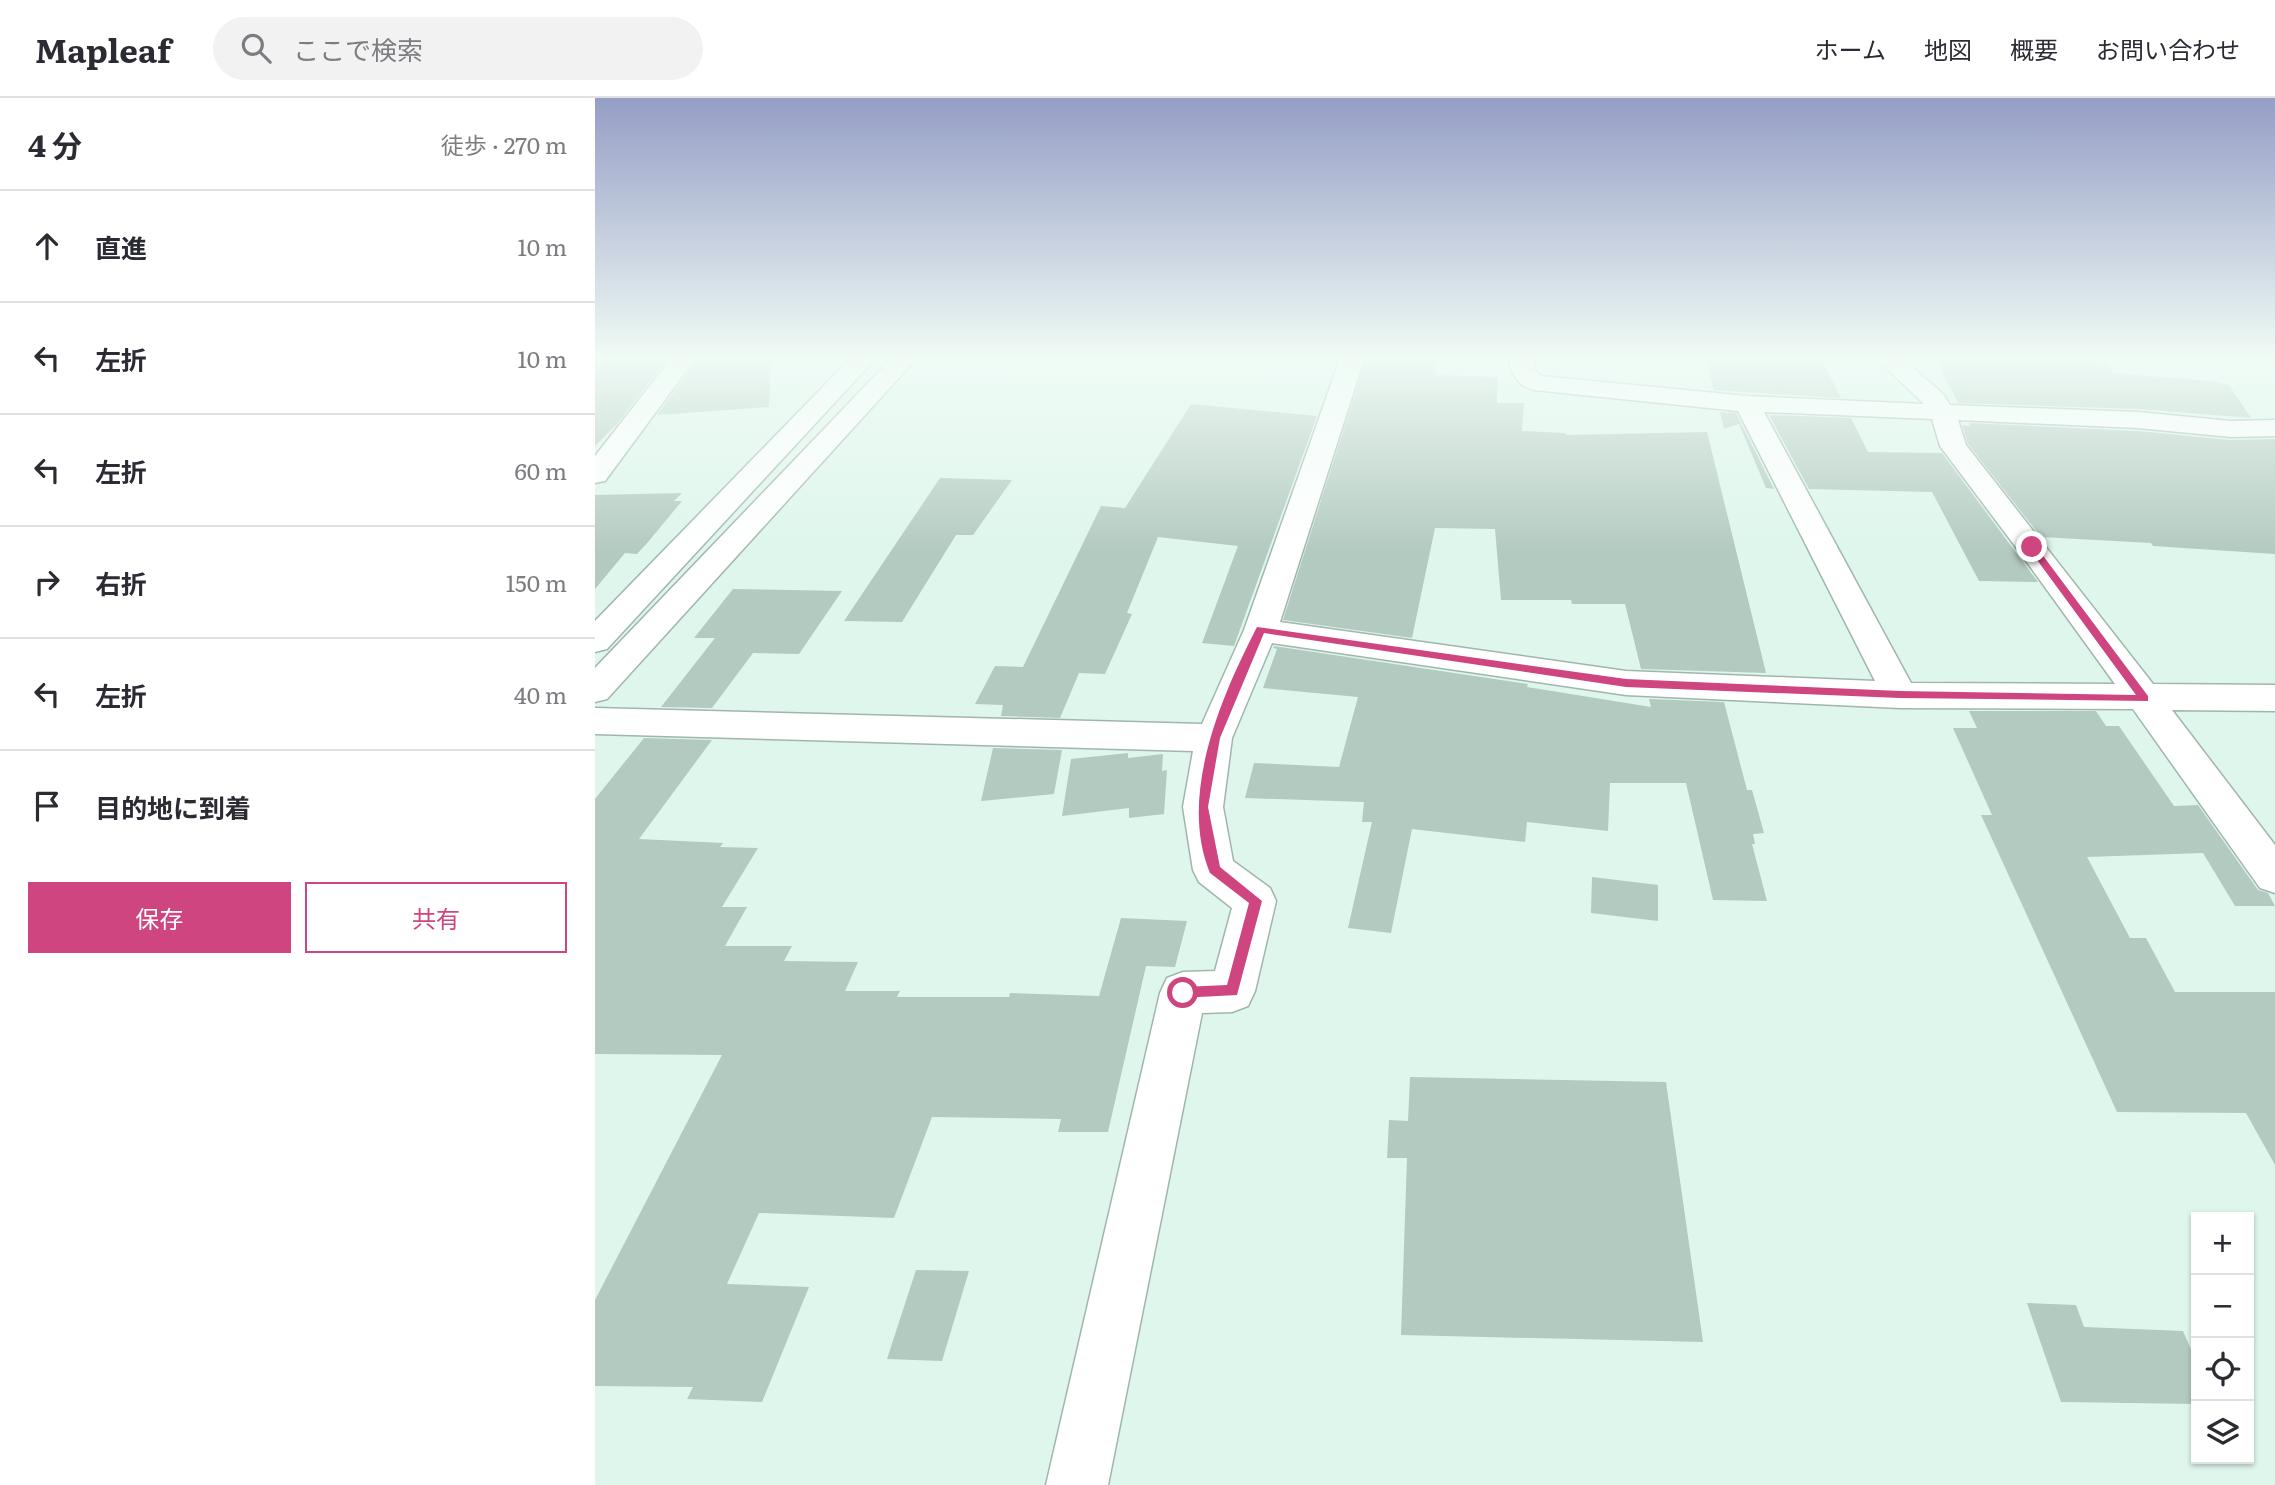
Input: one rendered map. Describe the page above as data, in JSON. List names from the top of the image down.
{
  "page": {
    "header": "Mapleaf",
    "search": "ここで検索",
    "nav": [
      "ホーム",
      "地図",
      "概要",
      "お問い合わせ"
    ],
    "heading": ["4 分", "徒歩 · 270 m"],
    "list": [
      ["直進", "10 m"],
      ["左折", "10 m"],
      ["左折", "60 m"],
      ["右折", "150 m"],
      ["左折", "40 m"],
      "目的地に到着"
    ],
    "buttons": ["保存", "共有"],
    "map_buttons": ["+", "−"]
  }
}
